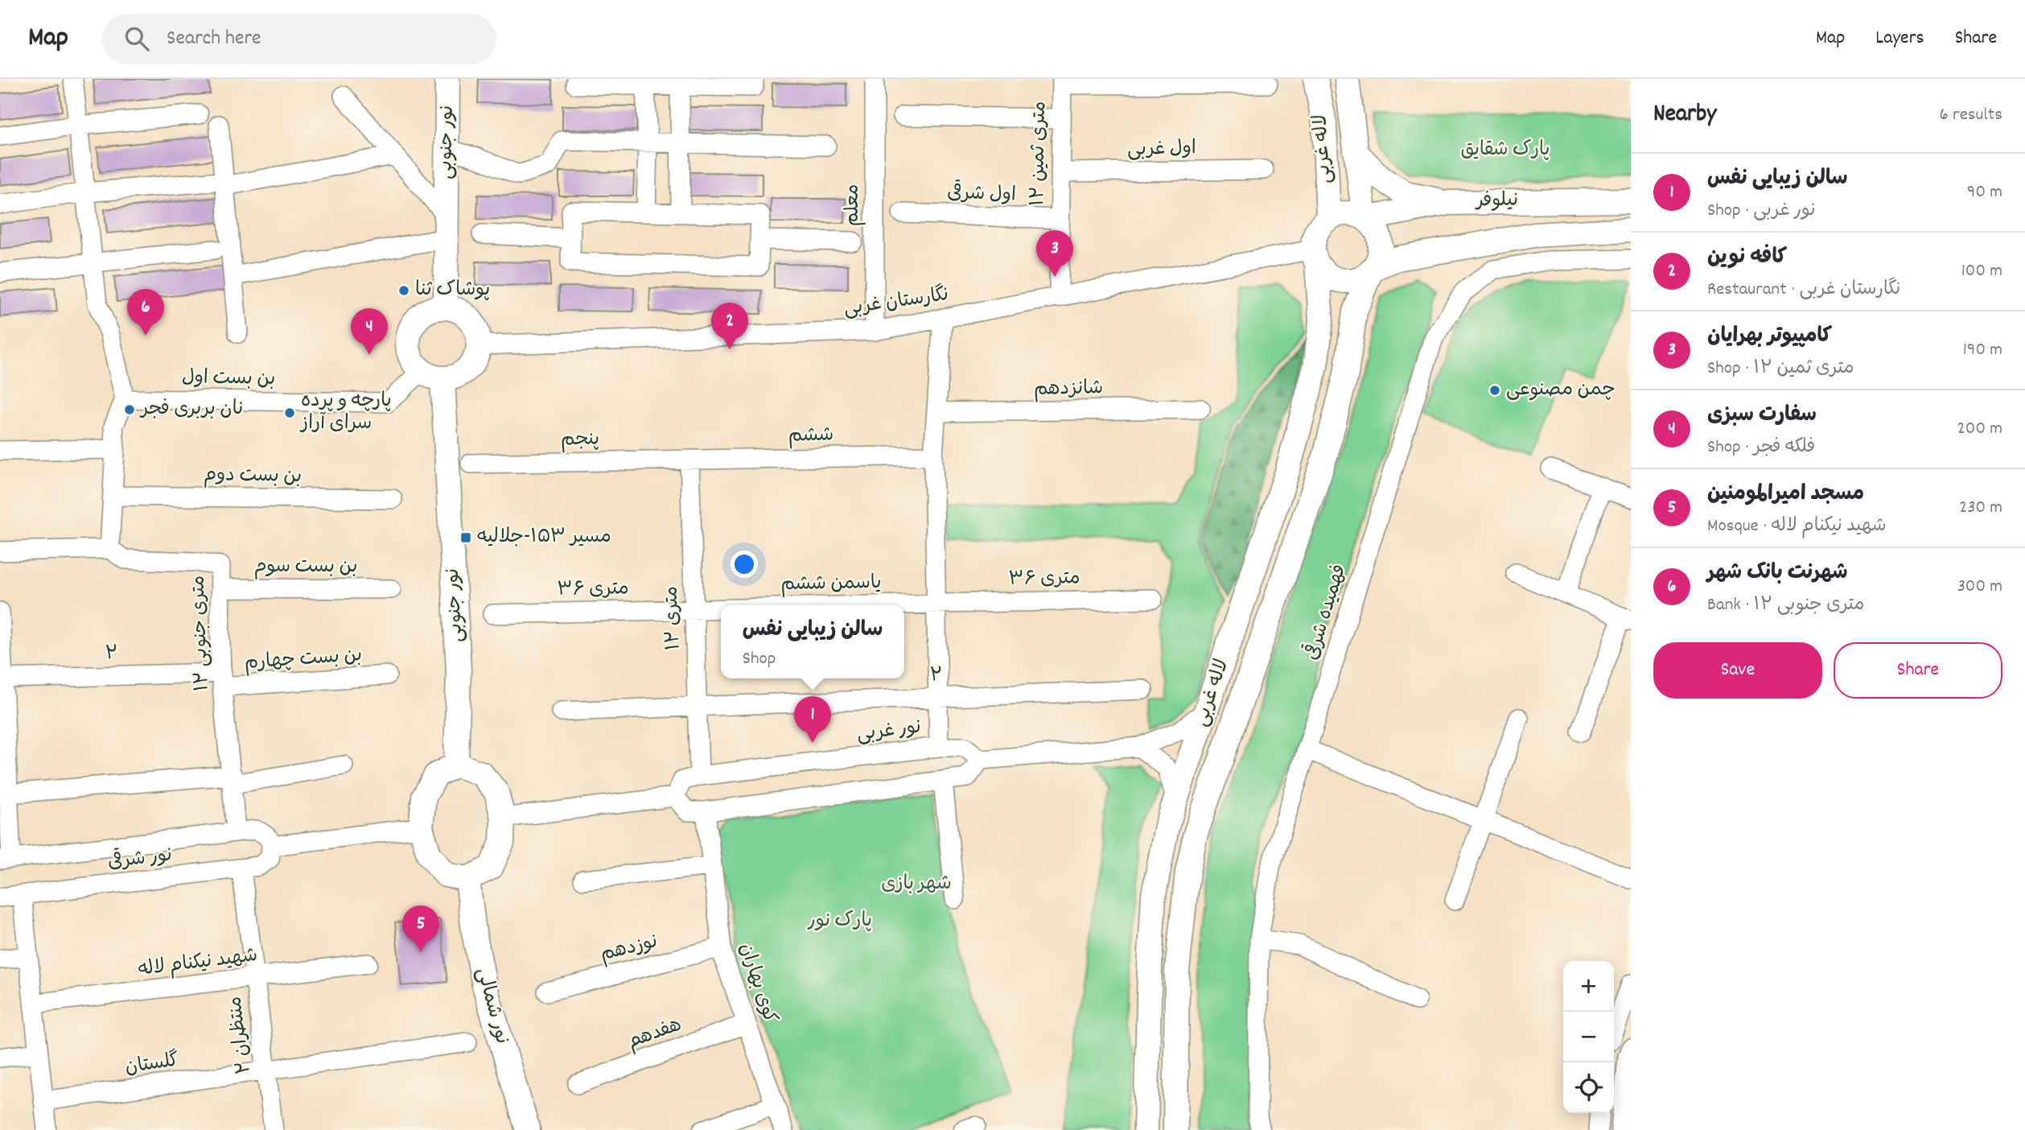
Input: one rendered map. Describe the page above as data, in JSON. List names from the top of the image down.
{
  "streets": {
    "main road": [
      "نور جنوبی",
      "لاله غربی",
      "نیلوفر",
      "نور شمالی"
    ],
    "street": [
      "اول غربی",
      "۱۲ متری ثمین",
      "اول شرقی",
      "معلم",
      "نگارستان غربی",
      "بن بست اول",
      "شانزدهم",
      "ششم",
      "پنجم",
      "بن بست دوم",
      "بن بست سوم",
      "۳۶ متری",
      "یاسمن ششم",
      "فهمیده شرقی",
      "۱۲ متری",
      "۱۲ متری جنوبی",
      "۲",
      "بن بست چهارم",
      "نور غربی",
      "نور شرقی",
      "نوزدهم",
      "شهید نیکنام لاله",
      "کوی بهاران",
      "هفدهم",
      "منتظران ۲",
      "گلستان"
    ]
  },
  "crossings": [
    ["نور جنوبی", "نگارستان غربی"],
    ["نور جنوبی", "بن بست اول"],
    ["نور جنوبی", "نور شمالی"],
    ["لاله غربی", "نیلوفر"],
    ["لاله غربی", "نگارستان غربی"],
    ["اول غربی", "۱۲ متری ثمین"],
    ["۱۲ متری ثمین", "اول شرقی"],
    ["۱۲ متری ثمین", "نگارستان غربی"],
    ["نیلوفر", "نگارستان غربی"],
    ["معلم", "نگارستان غربی"],
    ["نگارستان غربی", "بن بست اول"],
    ["ششم", "پنجم"],
    ["ششم", "۱۲ متری"],
    ["پنجم", "۱۲ متری"],
    ["بن بست سوم", "۱۲ متری جنوبی"],
    ["۳۶ متری", "یاسمن ششم"],
    ["۳۶ متری", "۱۲ متری"],
    ["یاسمن ششم", "۱۲ متری"],
    ["۱۲ متری", "۲"],
    ["۱۲ متری", "نور غربی"],
    ["۱۲ متری جنوبی", "۲"],
    ["۱۲ متری جنوبی", "بن بست چهارم"],
    ["۱۲ متری جنوبی", "نور شرقی"],
    ["۲", "بن بست چهارم"],
    ["نور شرقی", "منتظران ۲"],
    ["نوزدهم", "کوی بهاران"],
    ["شهید نیکنام لاله", "منتظران ۲"],
    ["کوی بهاران", "هفدهم"],
    ["منتظران ۲", "گلستان"]
  ],
  "parks": ["پارک شقایق", "شهر بازی", "پارک نور"],
  "places": {
    "other": [
      "پوشاک ثنا",
      "چمن مصنوعی",
      "نان بربری فجر",
      "پارچه و پرده سرای آراز"
    ],
    "transit": ["مسیر ۱۵۳-جلالیه"]
  },
  "page": {
    "header": "Map",
    "search": "Search here",
    "nav": ["Map", "Layers", "Share"],
    "heading": ["Nearby", "6 results"],
    "list": [
      {
        "mark": "1",
        "name": "سالن زیبایی نفس",
        "note": "Shop · نور غربی",
        "value": "90 m"
      },
      {
        "mark": "2",
        "name": "کافه نوین",
        "note": "Restaurant · نگارستان غربی",
        "value": "100 m"
      },
      {
        "mark": "3",
        "name": "کامپیوتر بهرایان",
        "note": "Shop · ۱۲ متری ثمین",
        "value": "190 m"
      },
      {
        "mark": "4",
        "name": "سفارت سبزی",
        "note": "Shop · فلکه فجر",
        "value": "200 m"
      },
      {
        "mark": "5",
        "name": "مسجد امیرالمومنین",
        "note": "Mosque · شهید نیکنام لاله",
        "value": "230 m"
      },
      {
        "mark": "6",
        "name": "شهرنت بانک شهر",
        "note": "Bank · ۱۲ متری جنوبی",
        "value": "300 m"
      }
    ],
    "pins": [
      "3",
      "6",
      "2",
      "4",
      "1",
      "5"
    ],
    "popup": ["سالن زیبایی نفس", "Shop"],
    "buttons": ["Save", "Share"],
    "map_buttons": ["+", "−"]
  }
}
